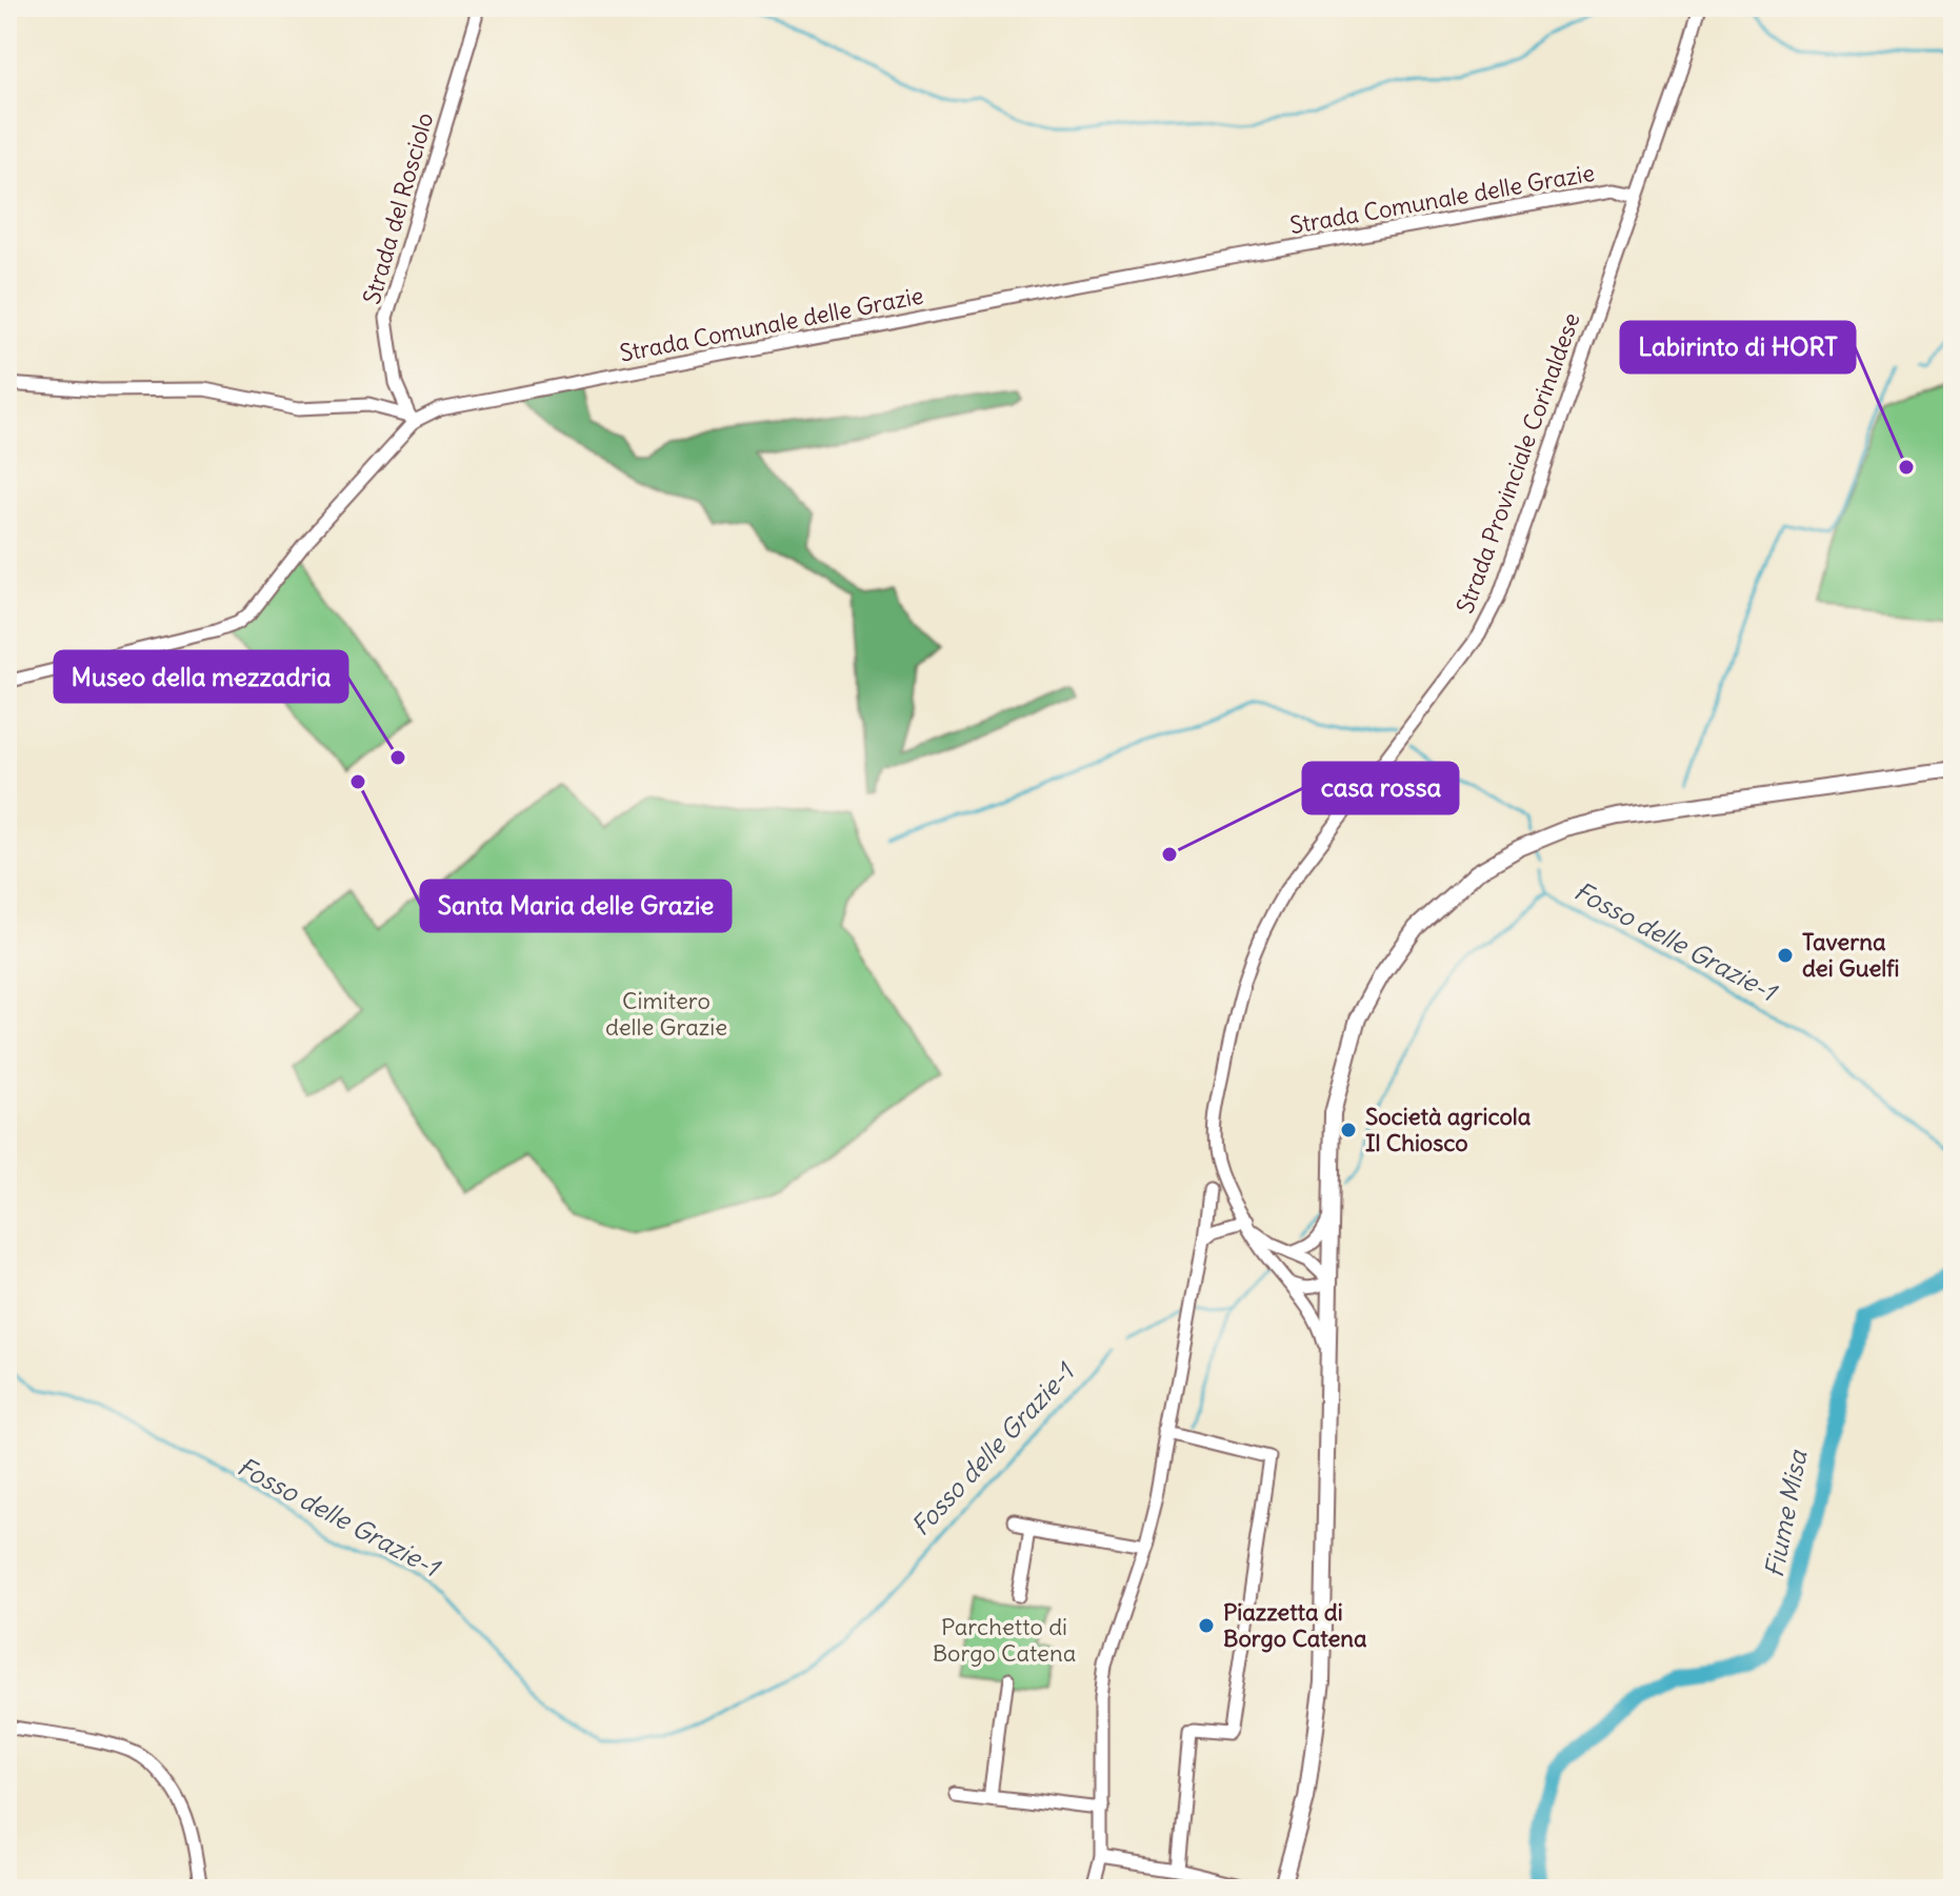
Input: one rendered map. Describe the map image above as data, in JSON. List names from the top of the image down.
{
  "streets": {
    "main road": ["Strada Provinciale Corinaldese"],
    "street": ["Strada Comunale delle Grazie", "Strada del Rosciolo"]
  },
  "crossings": [
    ["Strada Comunale delle Grazie", "Strada del Rosciolo"],
    ["Strada Comunale delle Grazie", "Strada Provinciale Corinaldese"]
  ],
  "water": ["Fosso delle Grazie-1", "Fiume Misa"],
  "parks": ["Cimitero delle Grazie", "Parchetto di Borgo Catena"],
  "places": [
    "Labirinto di HORT",
    "Museo della mezzadria",
    "Santa Maria delle Grazie",
    "casa rossa",
    "Taverna dei Guelfi",
    "Società agricola Il Chiosco",
    "Piazzetta di Borgo Catena"
  ]
}
